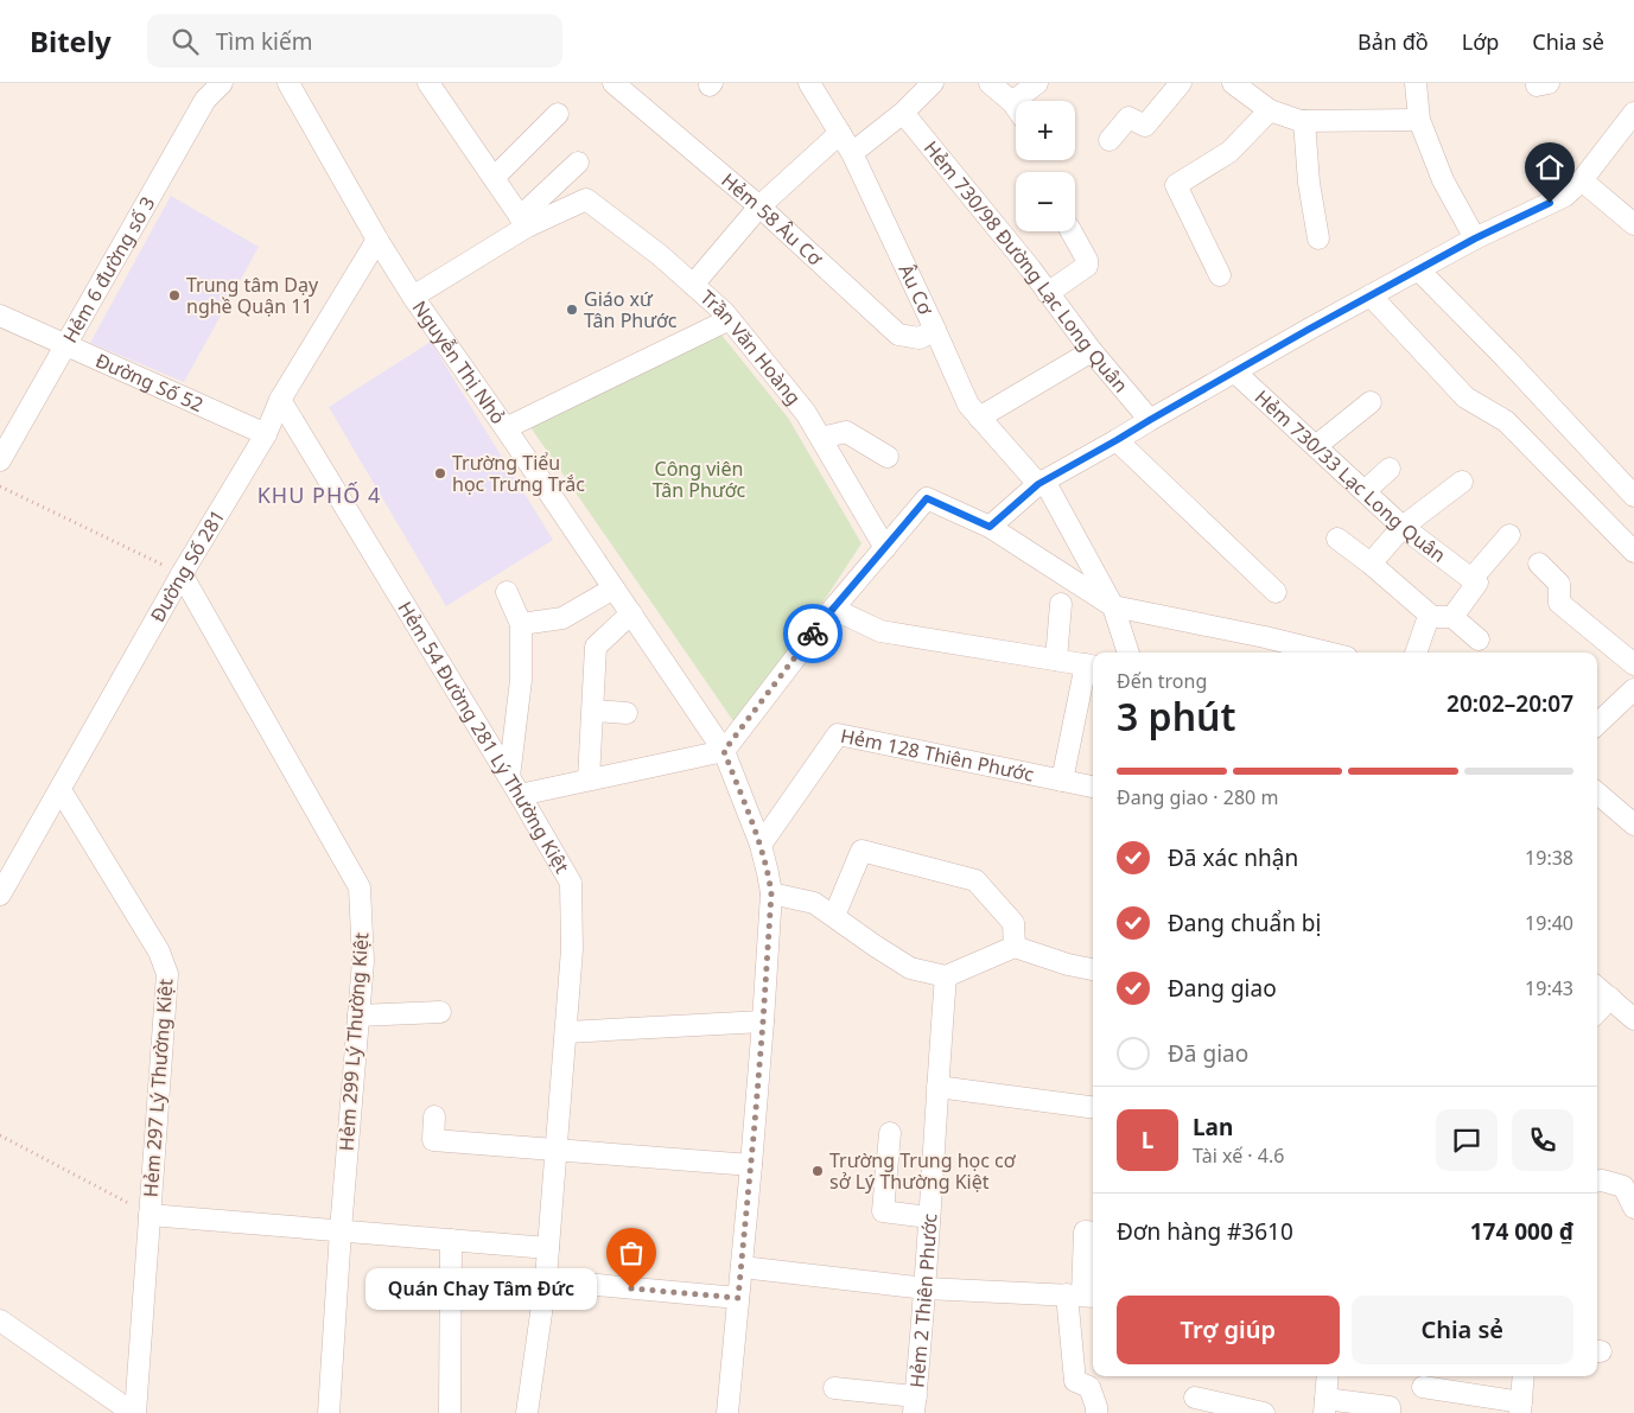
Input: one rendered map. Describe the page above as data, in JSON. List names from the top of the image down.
{
  "streets": {
    "street": [
      "Hẻm 58 Âu Cơ",
      "Hẻm 730/98 Đường Lạc Long Quân",
      "Hẻm 6 đường số 3",
      "Âu Cơ",
      "Trần Văn Hoàng",
      "Nguyễn Thị Nhỏ",
      "Đường Số 52",
      "Hẻm 730/33 Lạc Long Quân",
      "Đường Số 281",
      "Hẻm 54 Đường 281 Lý Thường Kiệt",
      "Hẻm 128 Thiên Phước",
      "Hẻm 299 Lý Thường Kiệt",
      "Hẻm 297 Lý Thường Kiệt",
      "Hẻm 2 Thiên Phước"
    ]
  },
  "crossings": [
    ["Hẻm 58 Âu Cơ", "Âu Cơ"],
    ["Hẻm 6 đường số 3", "Đường Số 52"],
    ["Trần Văn Hoàng", "Nguyễn Thị Nhỏ"],
    ["Nguyễn Thị Nhỏ", "Đường Số 281"],
    ["Nguyễn Thị Nhỏ", "Hẻm 128 Thiên Phước"],
    ["Đường Số 52", "Đường Số 281"],
    ["Đường Số 281", "Hẻm 54 Đường 281 Lý Thường Kiệt"],
    ["Đường Số 281", "Hẻm 299 Lý Thường Kiệt"],
    ["Đường Số 281", "Hẻm 297 Lý Thường Kiệt"]
  ],
  "districts": ["KHU PHỐ 4"],
  "parks": ["Công viên Tân Phước"],
  "places": [
    "Trung tâm Dạy nghề Quận 11",
    "Giáo xứ Tân Phước",
    "Trường Tiểu học Trưng Trắc",
    "Trường Trung học cơ sở Lý Thường Kiệt",
    "Quán Chay Tâm Đức"
  ],
  "page": {
    "header": "Bitely",
    "search": "Tìm kiếm",
    "nav": ["Bản đồ", "Lớp", "Chia sẻ"],
    "map_buttons": ["+", "−"],
    "heading": ["3 phút", "Đến trong", "20:02–20:07"],
    "panel": [
      "Lan",
      "Tài xế · 4.6",
      "Đơn hàng #3610",
      "174 000 ₫"
    ],
    "bar": "Đang giao · 280 m",
    "list": [
      ["Đã xác nhận", "19:38"],
      ["Đang chuẩn bị", "19:40"],
      ["Đang giao", "19:43"],
      "Đã giao"
    ],
    "round": "L",
    "bubble": "Quán Chay Tâm Đức",
    "buttons": ["Trợ giúp", "Chia sẻ"]
  }
}
